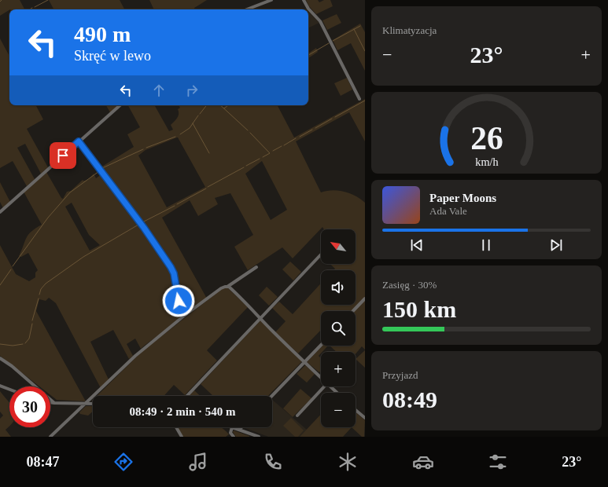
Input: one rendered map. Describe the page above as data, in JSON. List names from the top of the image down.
{
  "north": "top left",
  "page": {
    "tile": [
      "Klimatyzacja",
      ["Zasięg · 30%", "150 km"],
      ["Przyjazd", "08:49"]
    ],
    "turn": ["490 m", "Skręć w lewo"],
    "heat": ["−", "23°", "+"],
    "song": ["Paper Moons", "Ada Vale"],
    "map_buttons": ["+", "−"],
    "limit": "30",
    "trip": "08:49 · 2 min · 540 m",
    "tabs": ["08:47", "23°"],
    "gauge": ["26", "km/h"]
  }
}
